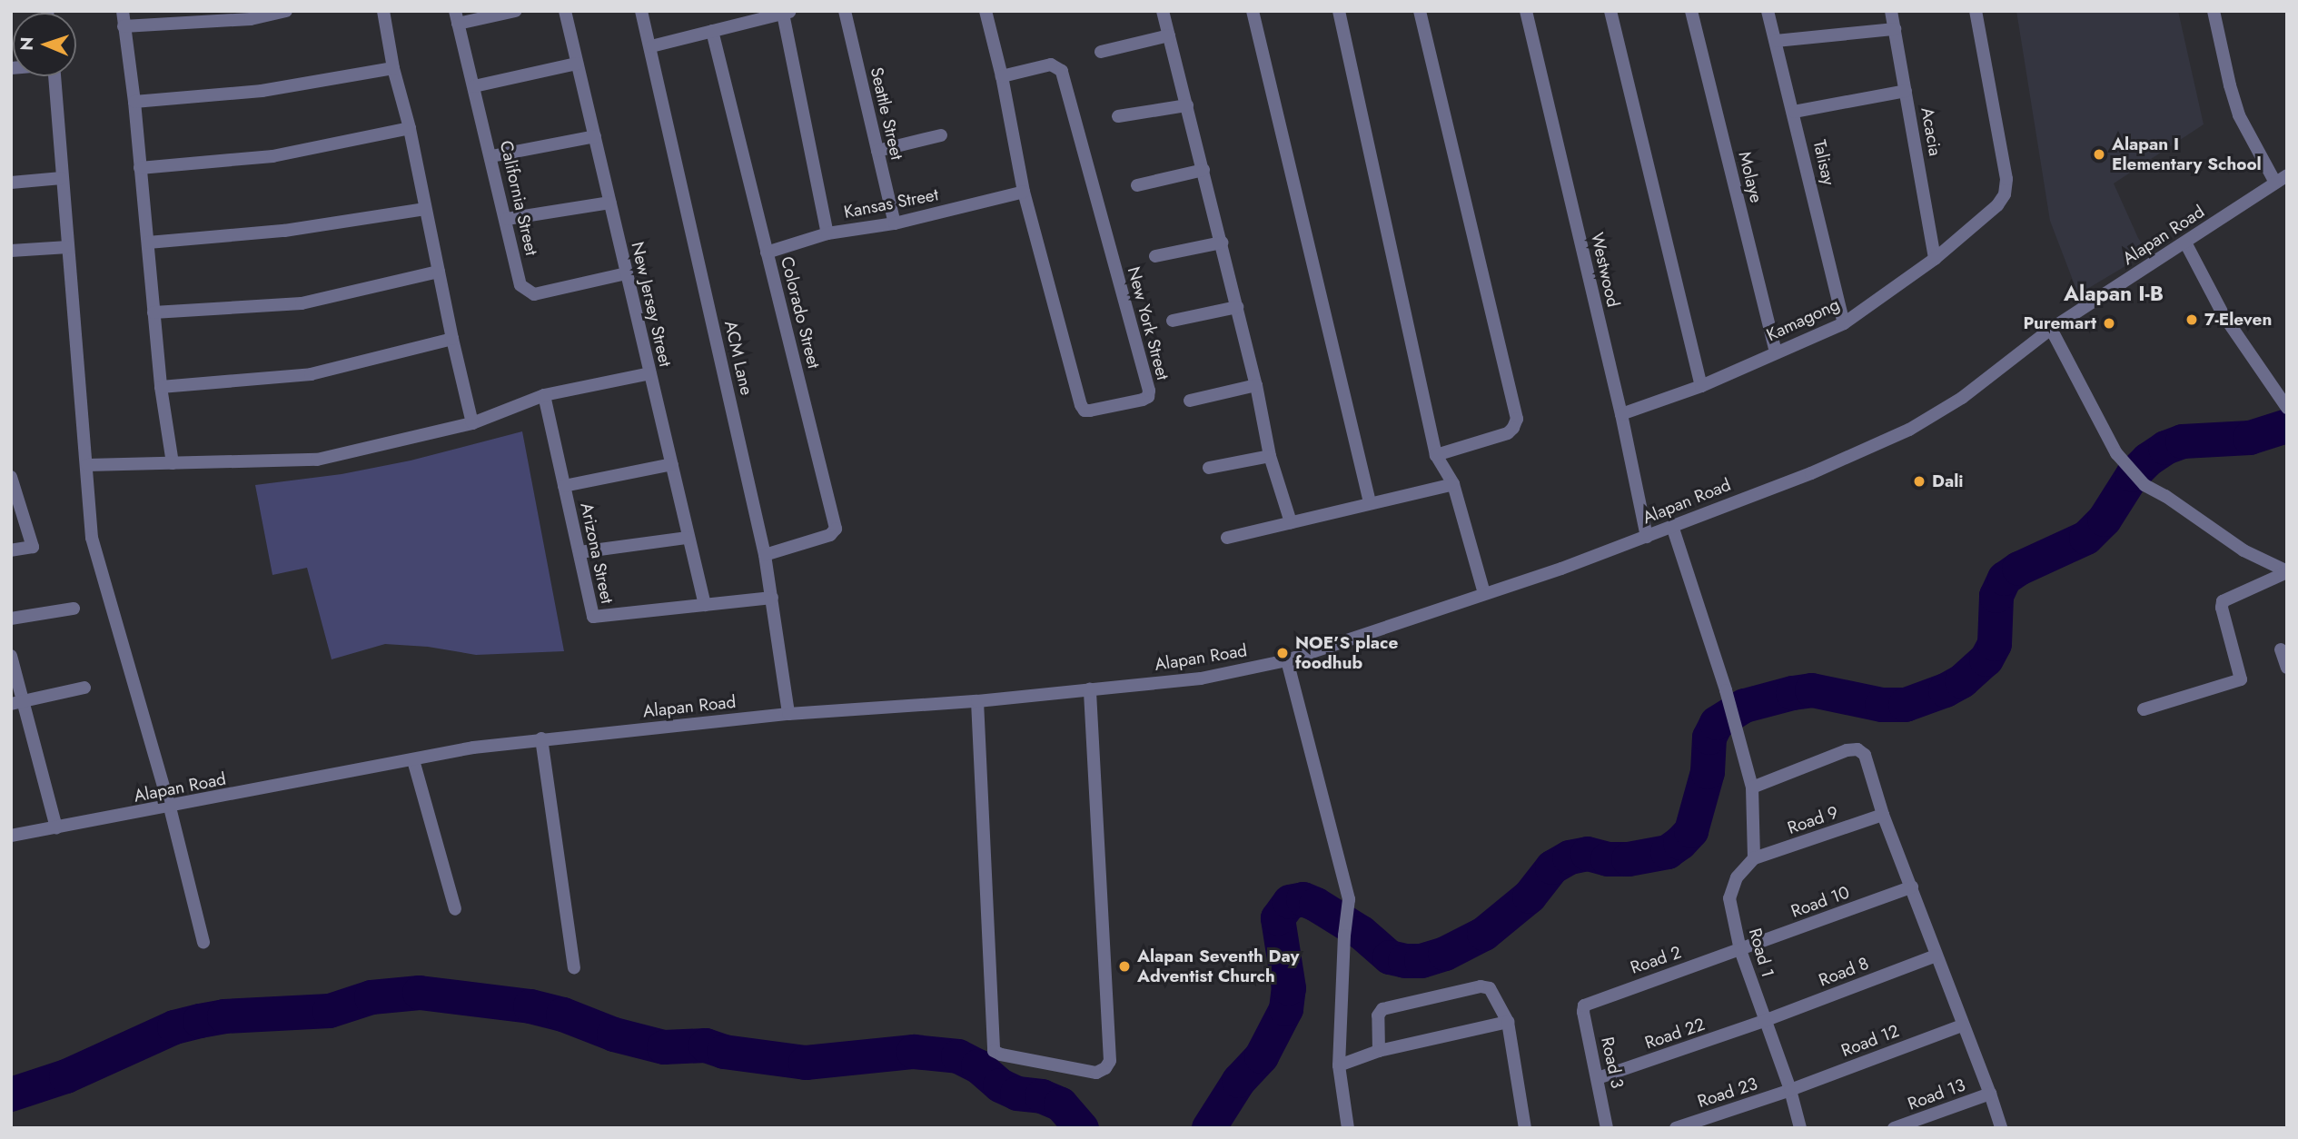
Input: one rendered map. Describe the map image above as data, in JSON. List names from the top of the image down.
{
  "streets": {
    "street": [
      "Seattle Street",
      "Acacia",
      "Talisay",
      "Molaye",
      "California Street",
      "Kansas Street",
      "Alapan Road",
      "Westwood",
      "New Jersey Street",
      "Colorado Street",
      "Kamagong",
      "New York Street",
      "ACM Lane",
      "Arizona Street",
      "Road 9",
      "Road 10",
      "Road 1",
      "Road 2",
      "Road 8",
      "Road 22",
      "Road 12",
      "Road 3",
      "Road 23",
      "Road 13"
    ]
  },
  "crossings": [
    ["Seattle Street", "Kansas Street"],
    ["Acacia", "Kamagong"],
    ["Talisay", "Kamagong"],
    ["Molaye", "Kamagong"],
    ["California Street", "New Jersey Street"],
    ["Kansas Street", "Colorado Street"],
    ["Kansas Street", "New York Street"],
    ["Alapan Road", "Westwood"],
    ["Alapan Road", "ACM Lane"],
    ["Westwood", "Kamagong"],
    ["New Jersey Street", "Arizona Street"],
    ["Colorado Street", "ACM Lane"],
    ["ACM Lane", "Arizona Street"],
    ["Road 9", "Road 1"],
    ["Road 10", "Road 1"],
    ["Road 10", "Road 2"],
    ["Road 1", "Road 2"],
    ["Road 1", "Road 8"],
    ["Road 1", "Road 22"],
    ["Road 1", "Road 12"],
    ["Road 1", "Road 23"],
    ["Road 2", "Road 3"],
    ["Road 8", "Road 22"],
    ["Road 22", "Road 3"],
    ["Road 12", "Road 23"]
  ],
  "districts": ["Alapan I-B"],
  "places": [
    "Alapan I Elementary School",
    "7-Eleven",
    "Puremart",
    "Dali",
    "NOE’S place foodhub",
    "Alapan Seventh Day Adventist Church"
  ],
  "north": "left"
}
